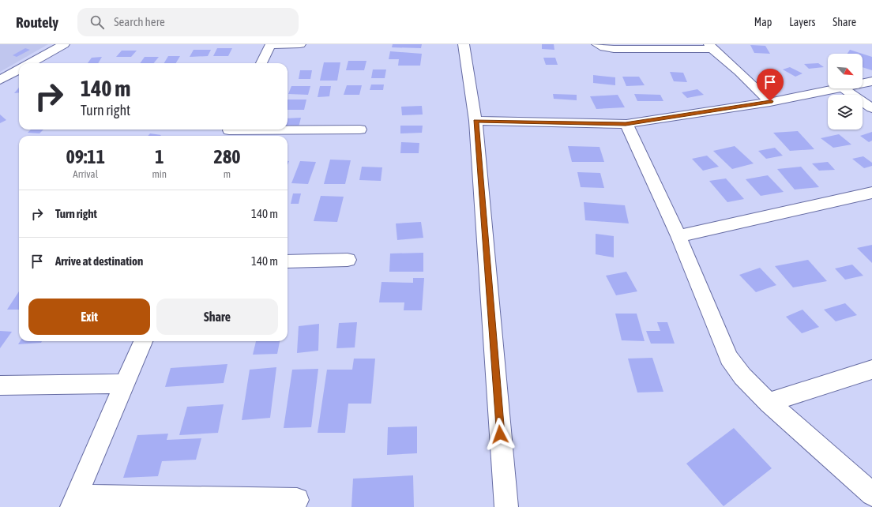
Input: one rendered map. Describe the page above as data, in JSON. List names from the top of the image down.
{
  "north": "bottom right",
  "page": {
    "header": "Routely",
    "search": "Search here",
    "nav": ["Map", "Layers", "Share"],
    "turn": ["140 m", "Turn right"],
    "eta": [
      "09:11",
      "Arrival",
      "1",
      "min",
      "280",
      "m"
    ],
    "list": [
      {
        "name": "Turn right",
        "value": "140 m"
      },
      {
        "name": "Arrive at destination",
        "value": "140 m"
      }
    ],
    "buttons": ["Exit", "Share"]
  }
}
